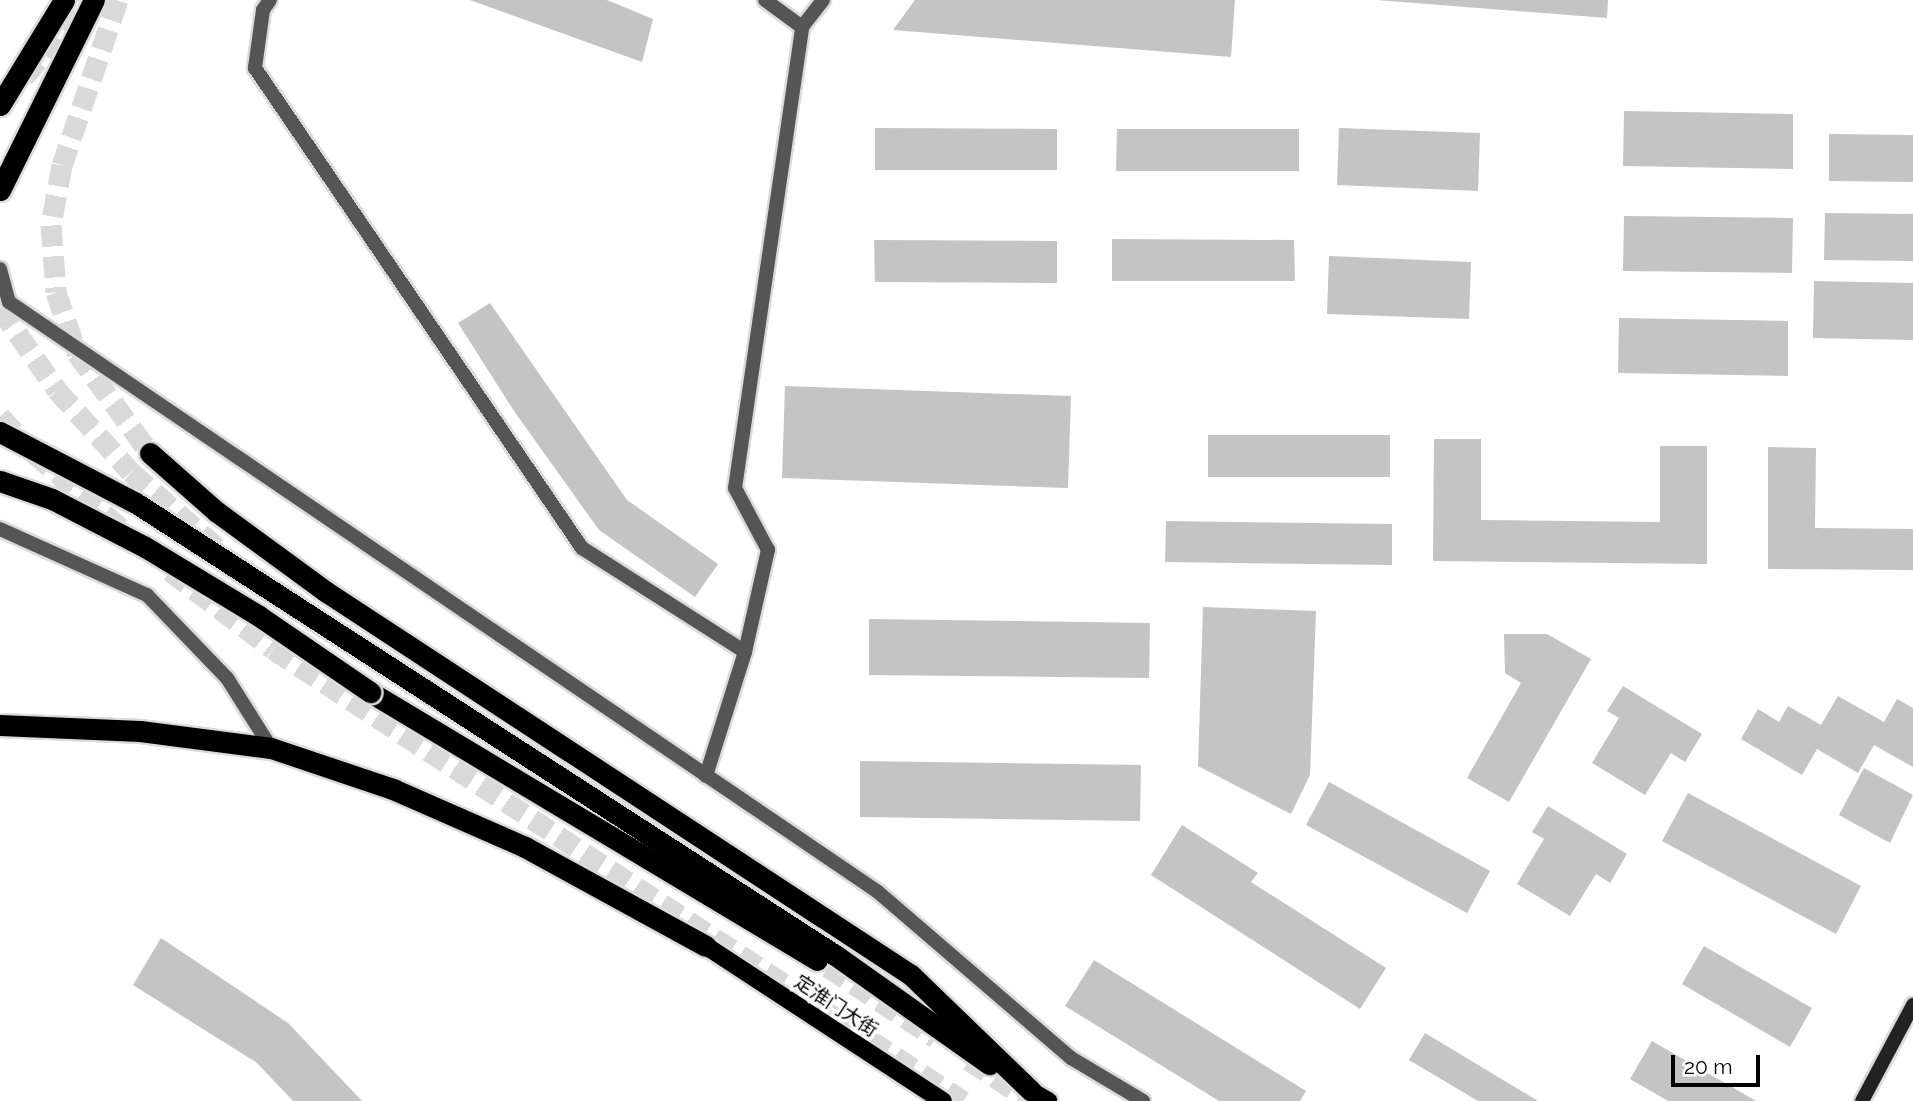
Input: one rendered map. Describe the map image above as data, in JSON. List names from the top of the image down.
{
  "streets": {
    "main road": ["定淮门大街"]
  },
  "scale_bar": "20 m"
}
